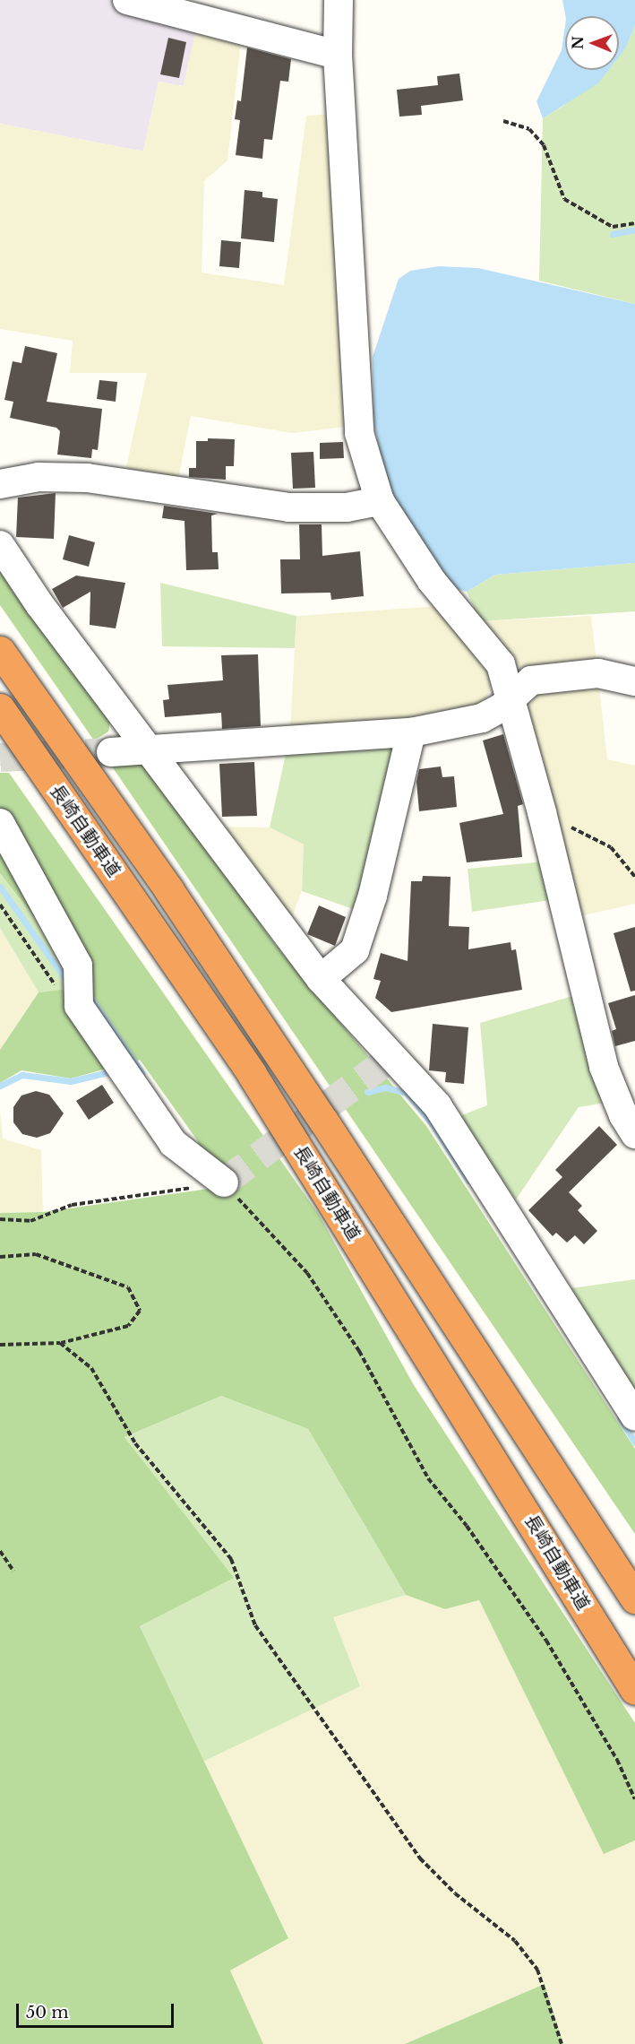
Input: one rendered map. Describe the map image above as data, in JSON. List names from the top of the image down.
{
  "streets": {
    "highway": ["長崎自動車道"]
  },
  "scale_bar": "50 m",
  "north": "left"
}
